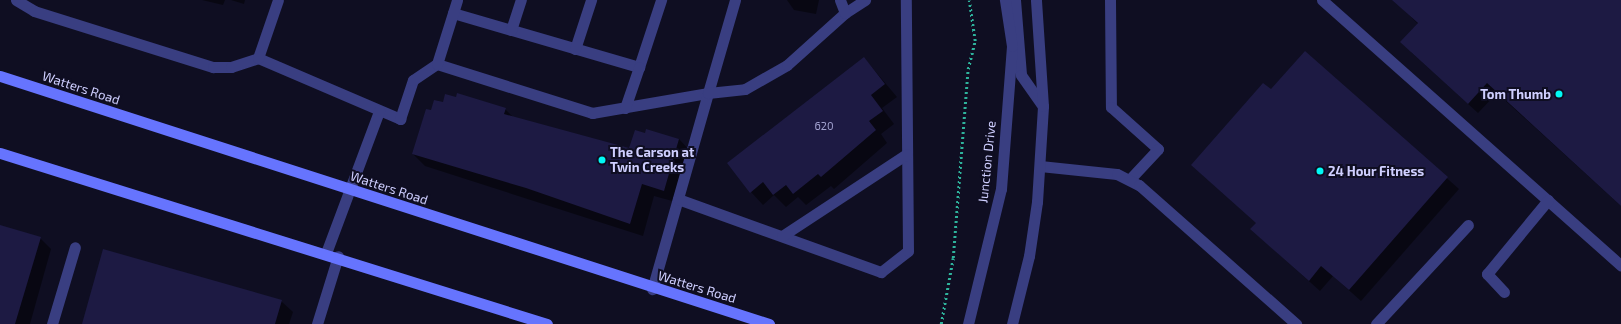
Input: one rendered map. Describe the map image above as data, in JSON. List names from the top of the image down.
{
  "streets": {
    "main road": ["Watters Road"],
    "street": ["Junction Drive"]
  },
  "places": ["Tom Thumb", "The Carson at Twin Creeks", "24 Hour Fitness"],
  "house_numbers": ["620"]
}
